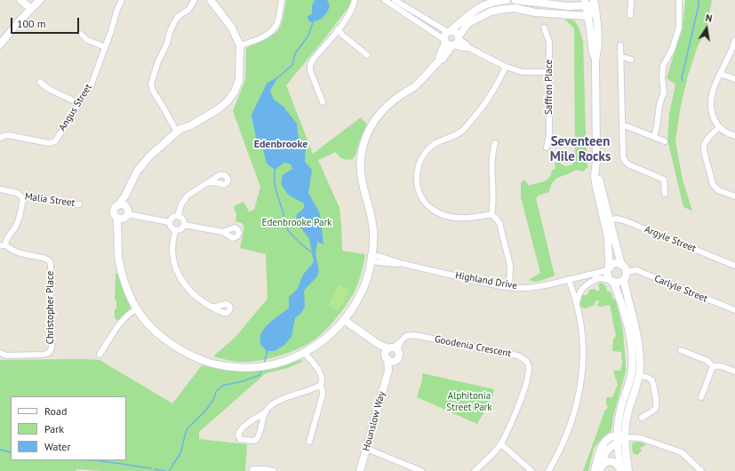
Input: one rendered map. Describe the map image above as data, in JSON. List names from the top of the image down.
{
  "streets": {
    "street": [
      "Saffron Place",
      "Angus Street",
      "Malia Street",
      "Argyle Street",
      "Highland Drive",
      "Carlyle Street",
      "Christopher Place",
      "Goodenia Crescent",
      "Hounslow Way"
    ]
  },
  "crossings": [
    ["Highland Drive", "Carlyle Street"],
    ["Goodenia Crescent", "Hounslow Way"]
  ],
  "districts": ["Seventeen Mile Rocks", "Edenbrooke"],
  "parks": ["Edenbrooke Park", "Alphitonia Street Park"],
  "legend": ["Road", "Park", "Water"],
  "scale_bar": "100 m",
  "north": "top"
}
